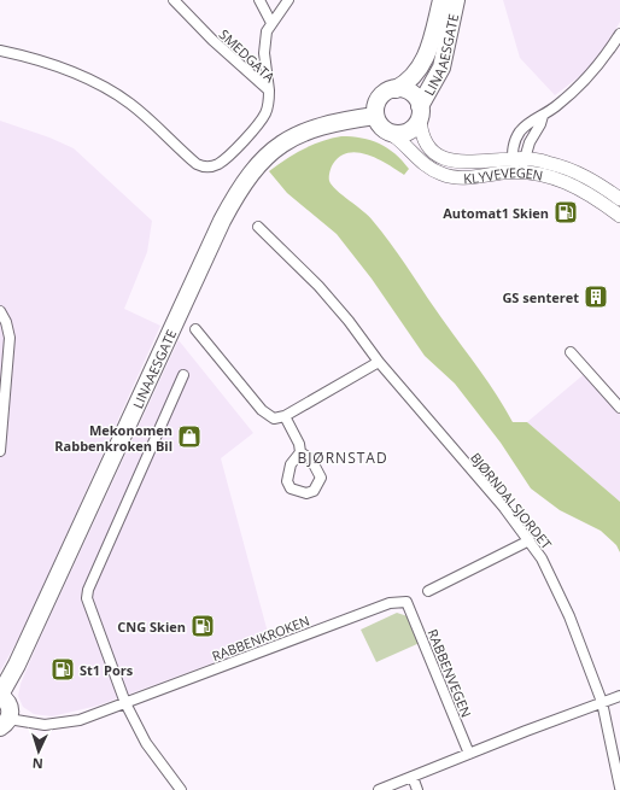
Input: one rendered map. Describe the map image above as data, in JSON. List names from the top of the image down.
{
  "streets": {
    "highway": ["LINAAESGATE"],
    "main road": ["KLYVEVEGEN"],
    "street": [
      "SMEDGATA",
      "BJØRNDALSJORDET",
      "RABBENKROKEN",
      "RABBENVEGEN"
    ]
  },
  "crossings": [
    ["LINAAESGATE", "KLYVEVEGEN"],
    ["RABBENKROKEN", "RABBENVEGEN"]
  ],
  "districts": ["BJØRNSTAD"],
  "places": {
    "fuel station": ["Automat1 Skien", "CNG Skien", "St1 Pors"],
    "building": ["GS senteret"],
    "shop": ["Mekonomen Rabbenkroken Bil"]
  },
  "north": "bottom"
}
